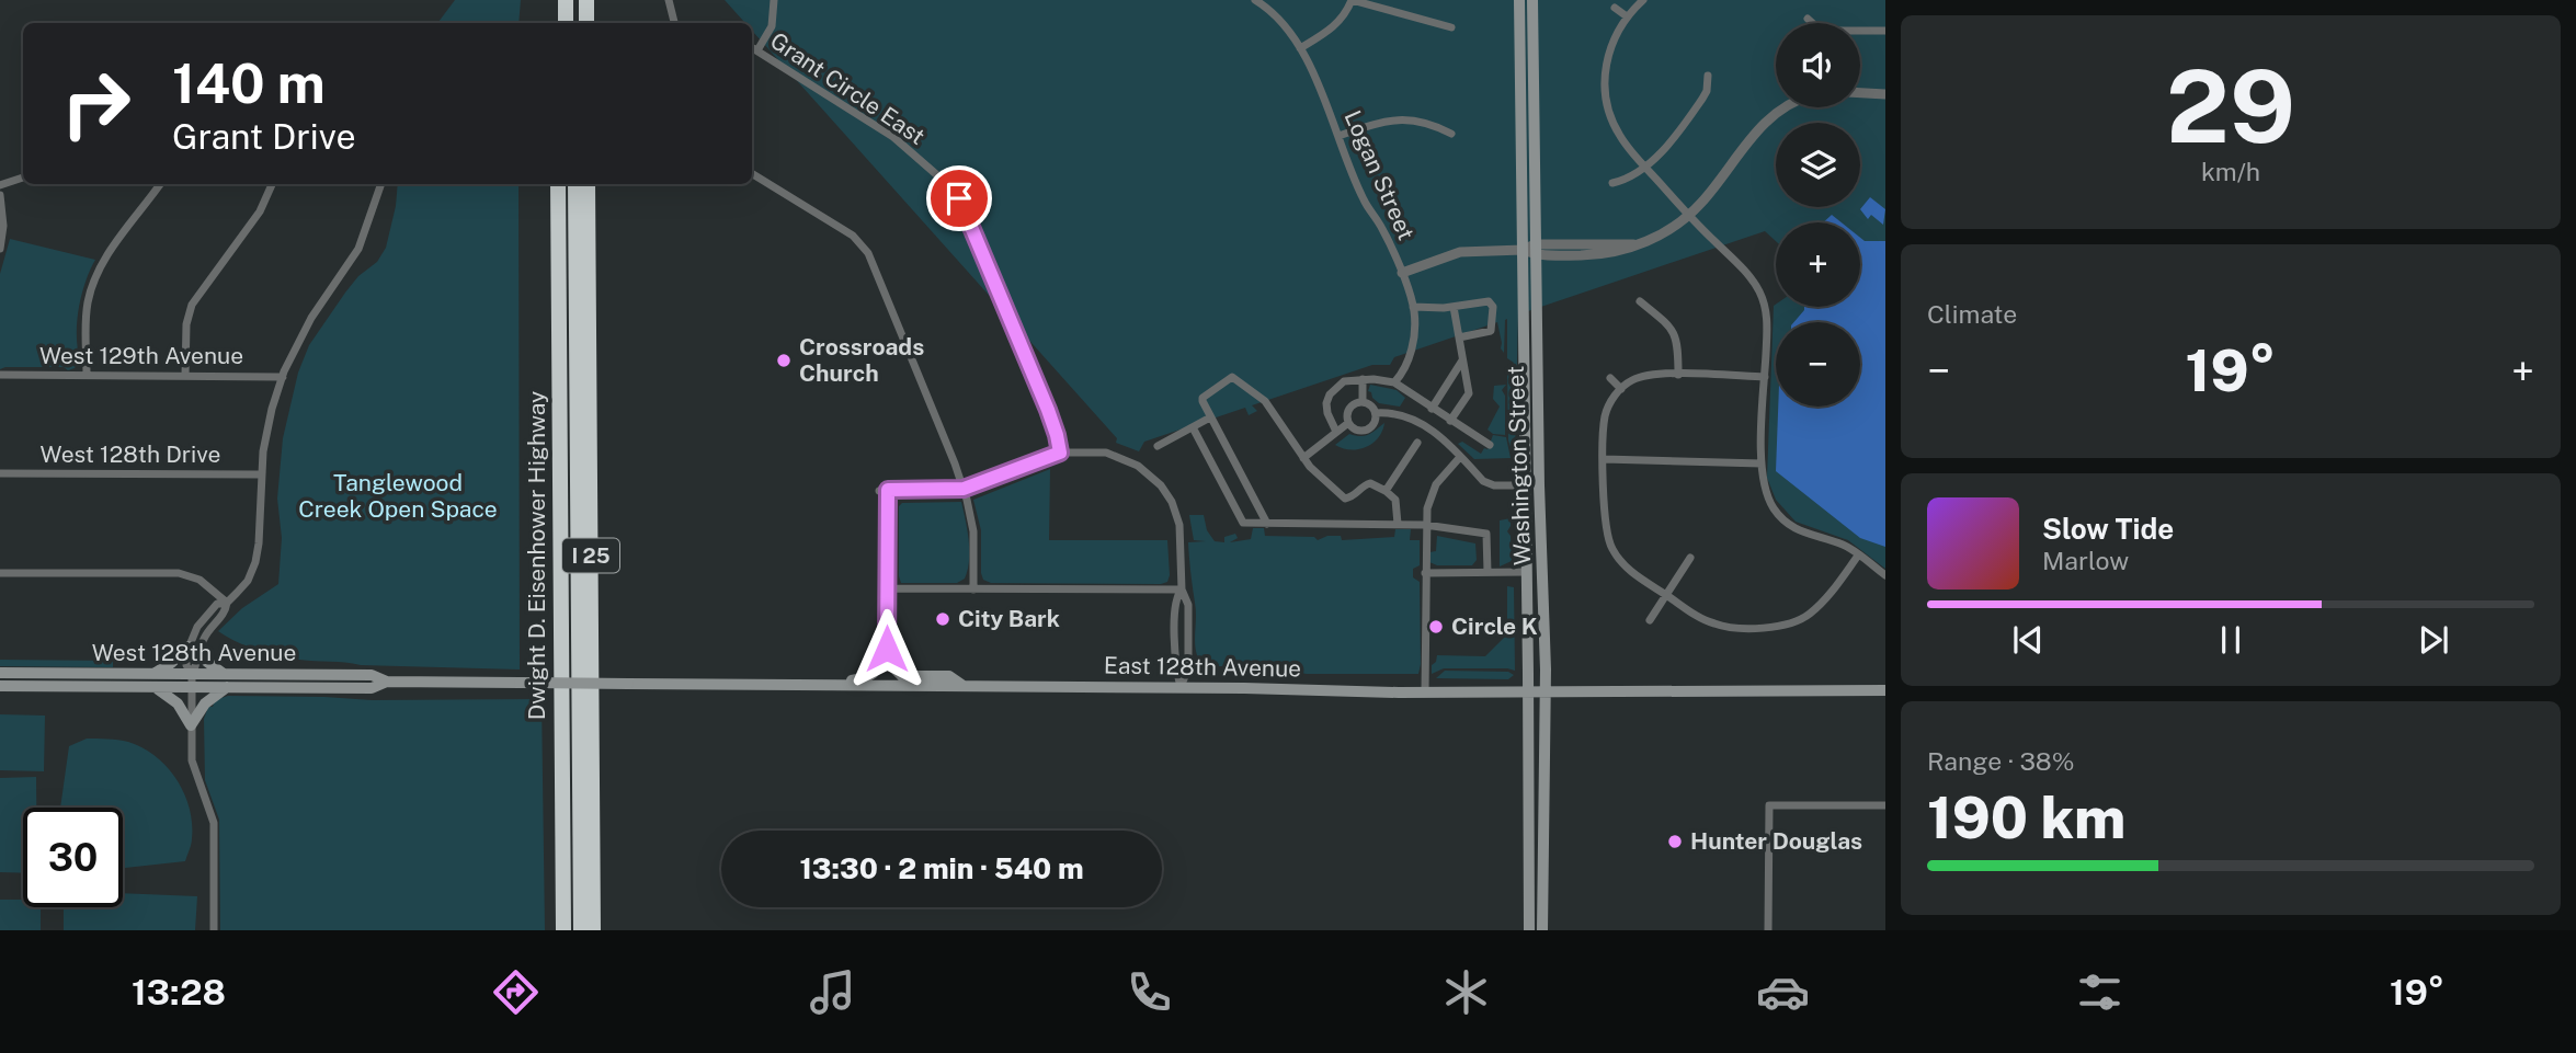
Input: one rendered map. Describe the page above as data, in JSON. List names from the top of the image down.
{
  "streets": {
    "highway": ["Dwight D. Eisenhower Highway", "I 25"],
    "main road": ["Washington Street", "West 128th Avenue", "East 128th Avenue"],
    "street": [
      "Grant Circle East",
      "Logan Street",
      "West 129th Avenue",
      "West 128th Drive"
    ]
  },
  "crossings": [
    ["Washington Street", "East 128th Avenue"],
    ["West 128th Avenue", "East 128th Avenue"]
  ],
  "parks": ["Tanglewood Creek Open Space"],
  "places": [
    "Crossroads Church",
    "City Bark",
    "Circle K",
    "Hunter Douglas"
  ],
  "page": {
    "tile": [
      ["29", "km/h"],
      "Climate",
      ["Range · 38%", "190 km"]
    ],
    "map_buttons": ["+", "−"],
    "turn": ["140 m", "Grant Drive"],
    "heat": ["−", "19°", "+"],
    "song": ["Slow Tide", "Marlow"],
    "limit": "30",
    "trip": "13:30 · 2 min · 540 m",
    "tabs": ["13:28", "19°"]
  }
}
